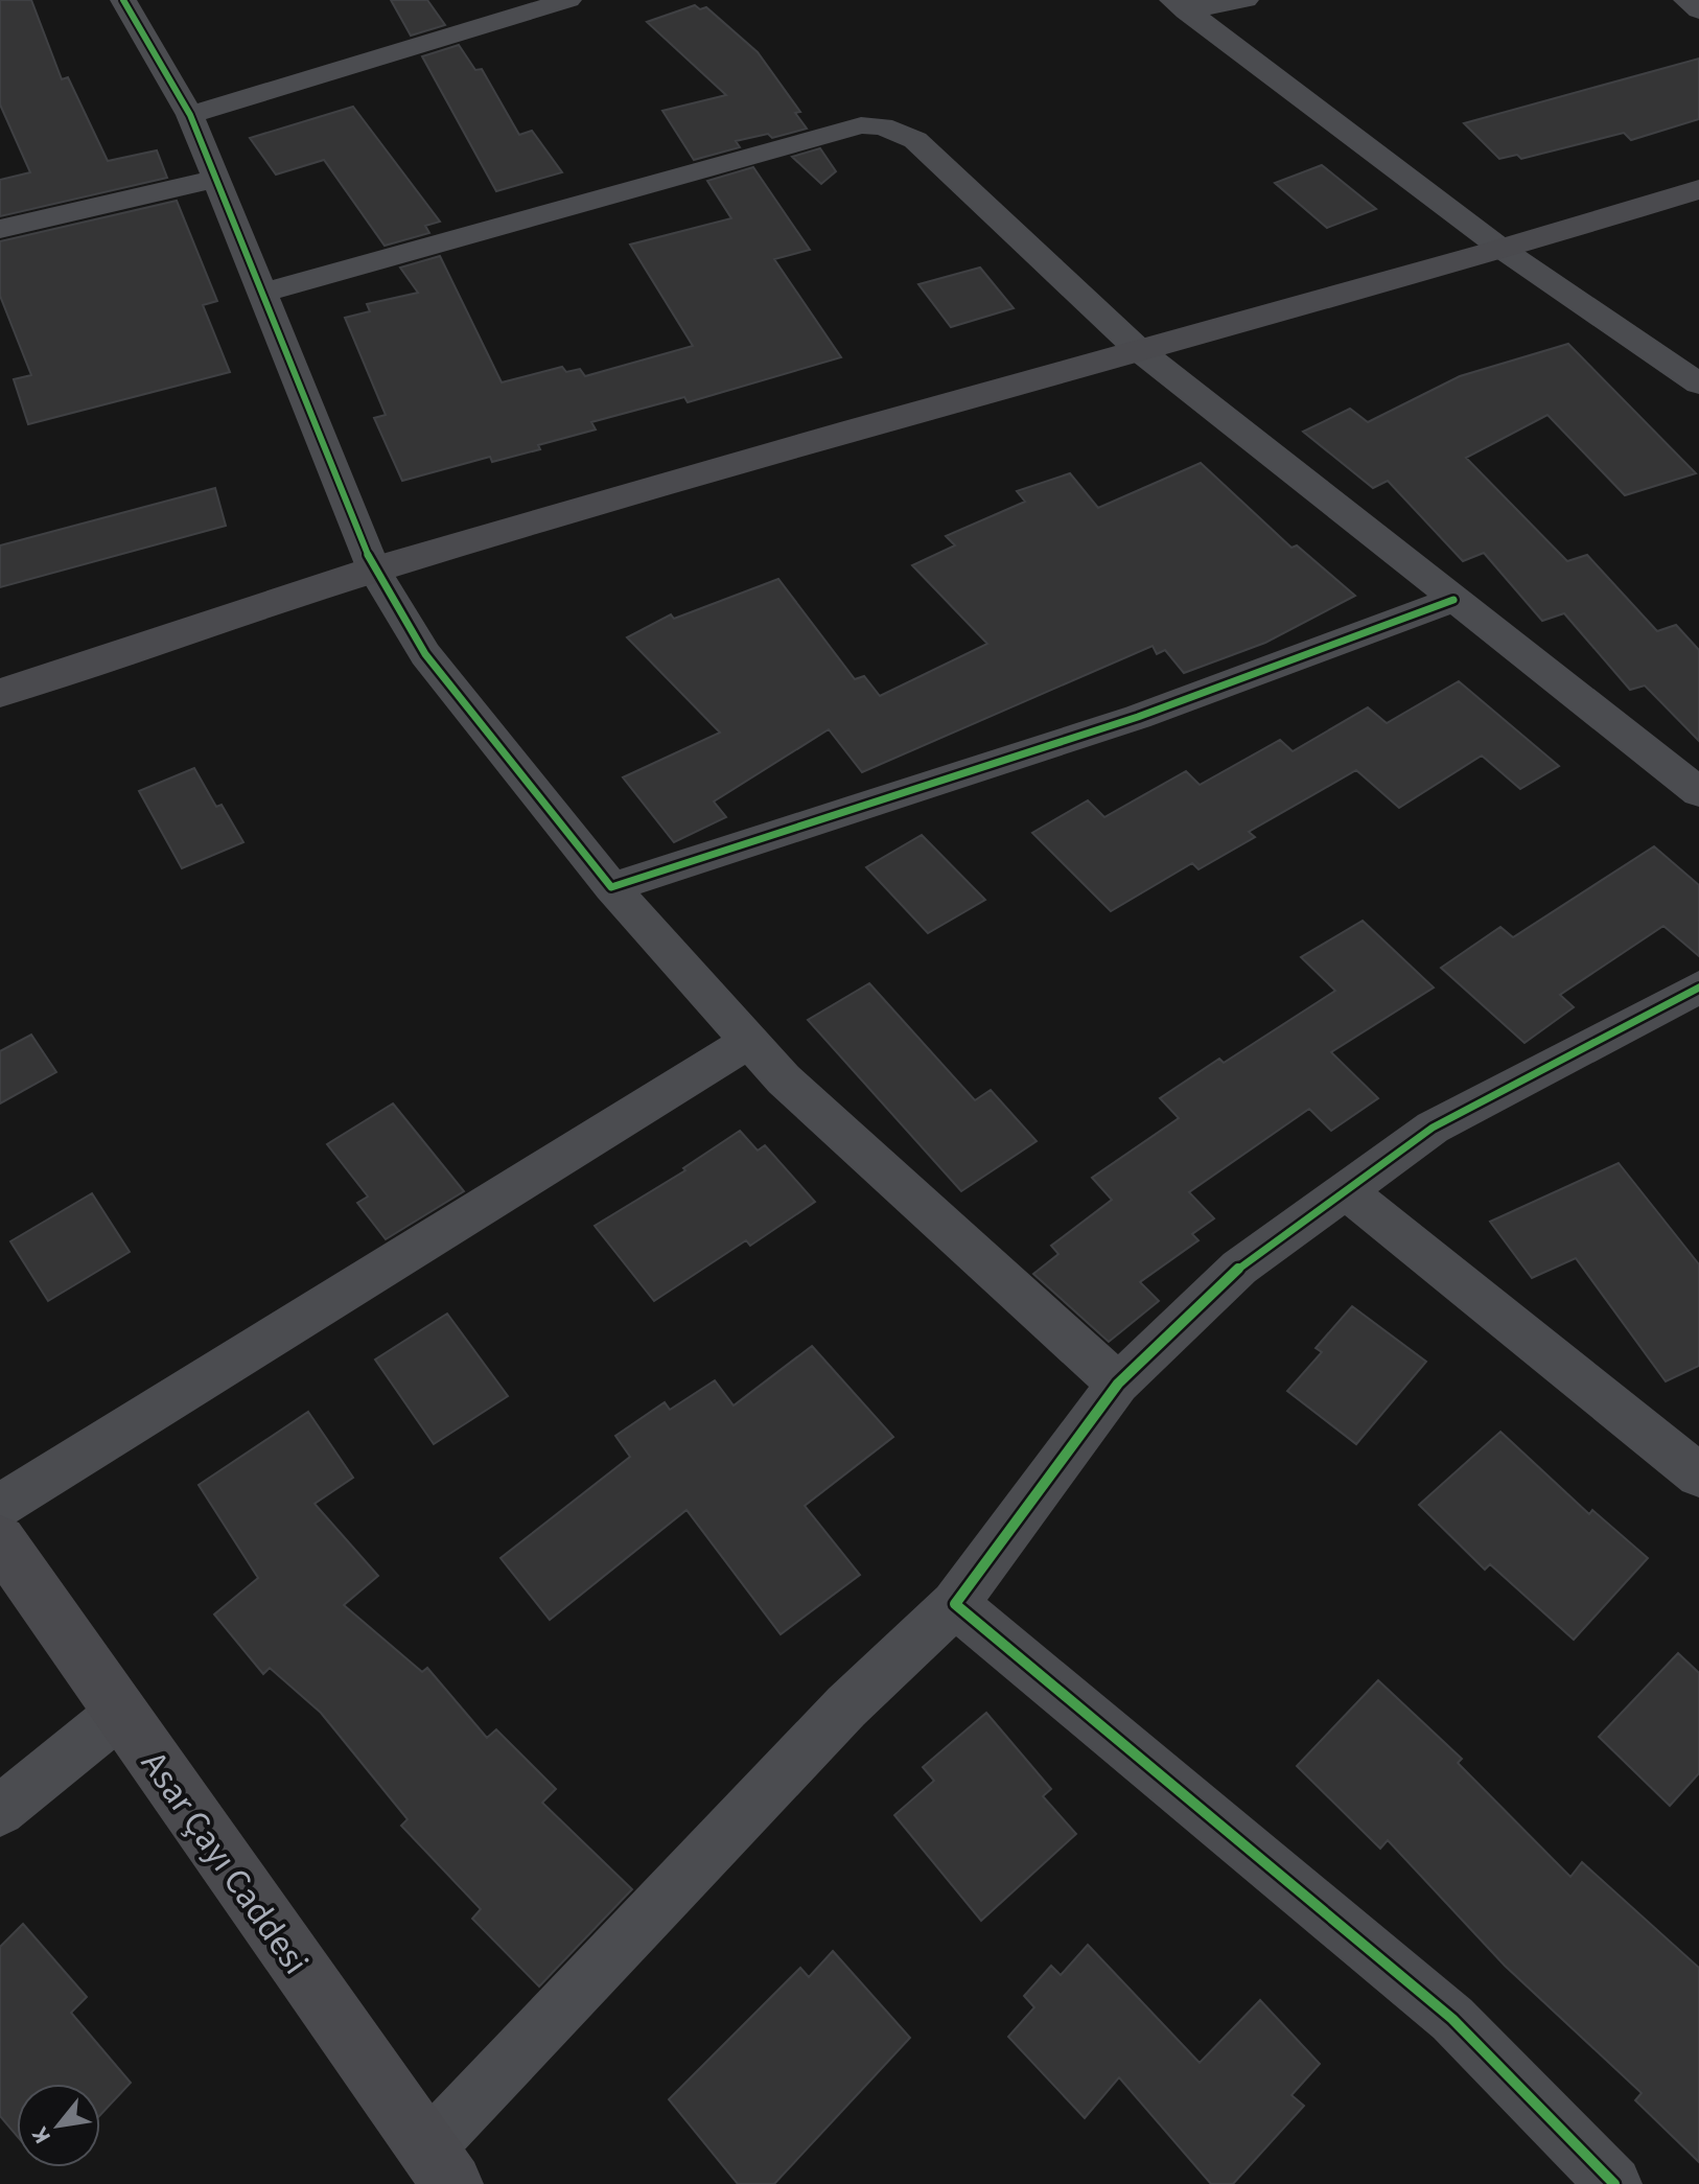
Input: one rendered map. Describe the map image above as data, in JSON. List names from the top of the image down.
{
  "streets": {
    "street": ["Asar Çayı Caddesi"]
  },
  "north": "bottom left"
}
